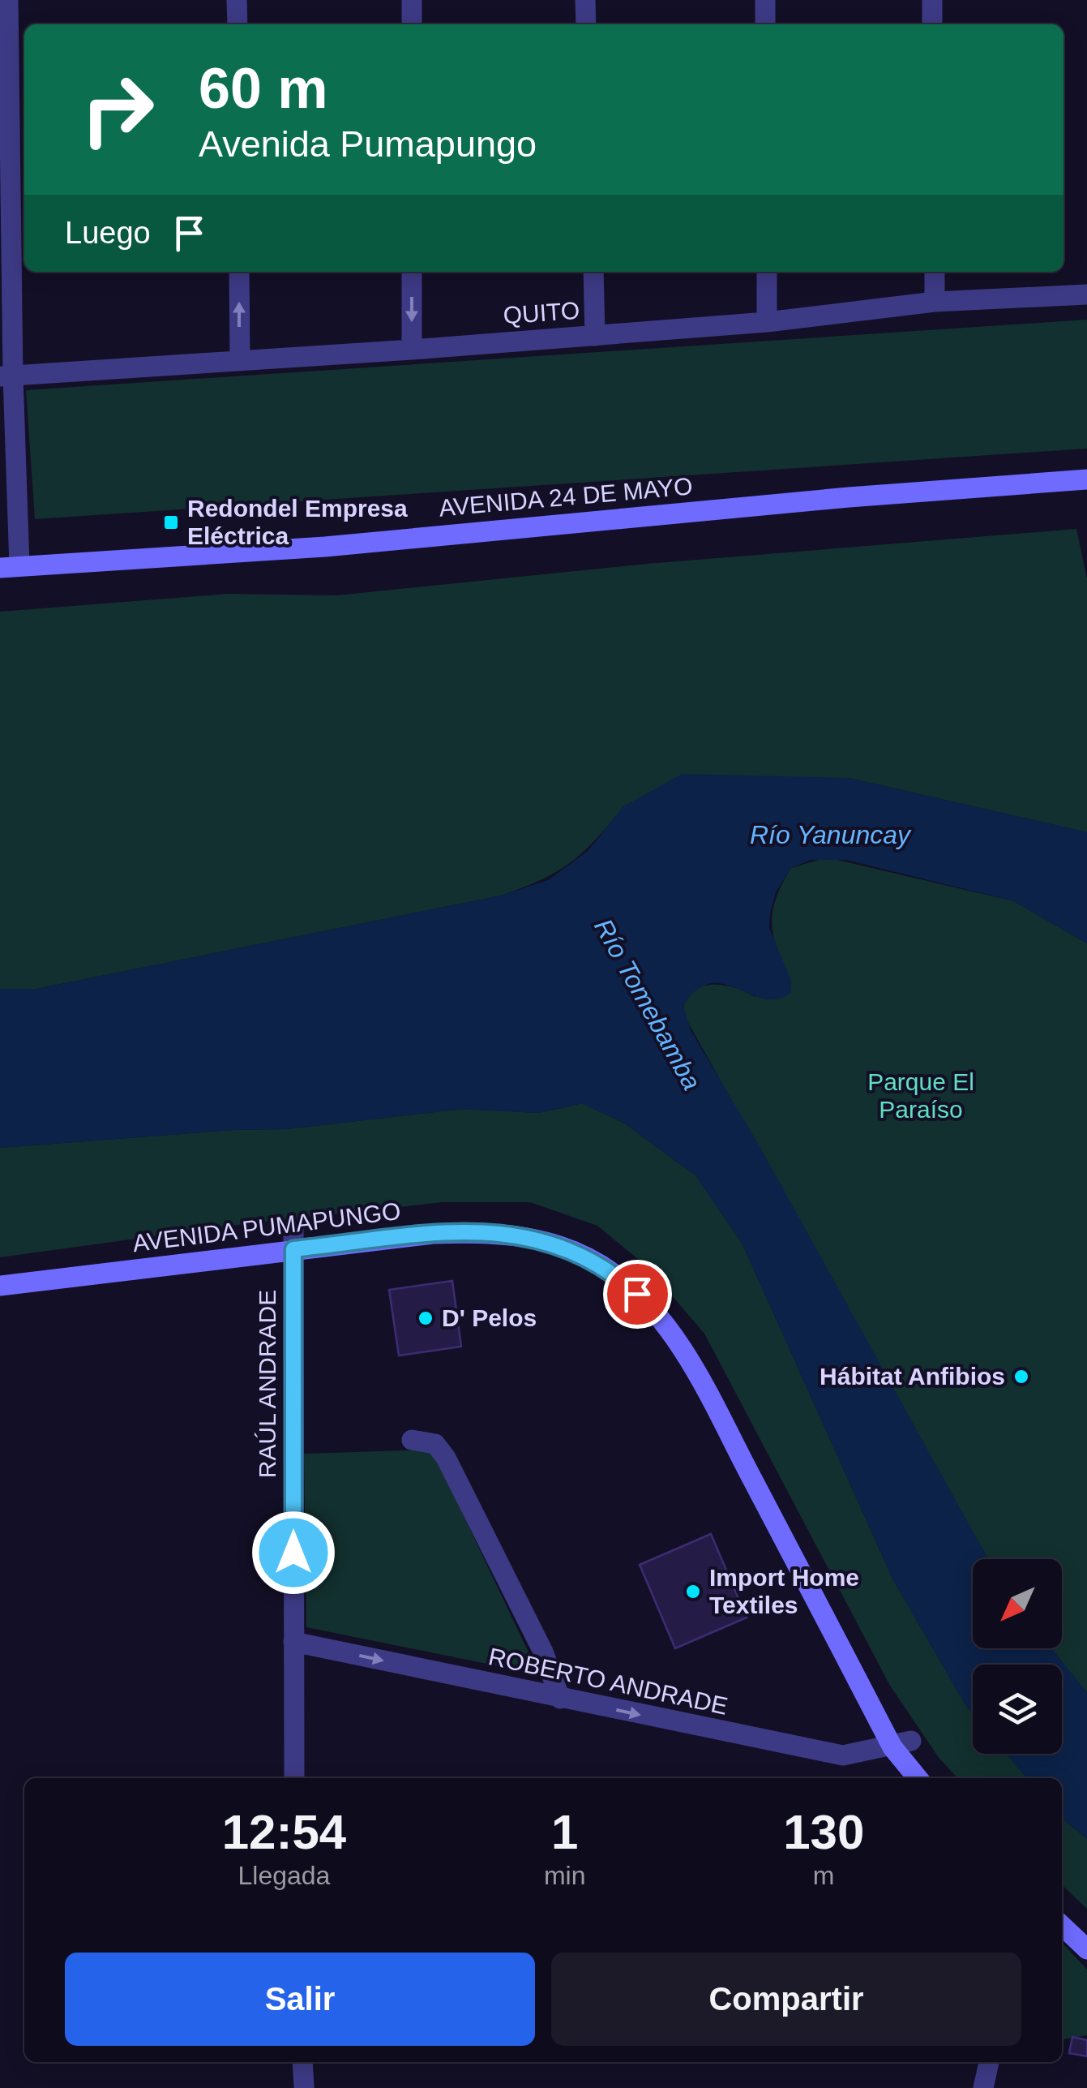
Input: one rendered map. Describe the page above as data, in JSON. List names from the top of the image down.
{
  "streets": {
    "main road": ["AVENIDA 24 DE MAYO", "AVENIDA PUMAPUNGO"],
    "street": ["QUITO", "RAÚL ANDRADE", "ROBERTO ANDRADE"]
  },
  "crossings": [
    ["AVENIDA PUMAPUNGO", "RAÚL ANDRADE"],
    ["AVENIDA PUMAPUNGO", "ROBERTO ANDRADE"],
    ["RAÚL ANDRADE", "ROBERTO ANDRADE"]
  ],
  "one_way": ["ROBERTO ANDRADE"],
  "water": ["Río Yanuncay", "Río Tomebamba"],
  "parks": ["Parque El Paraíso"],
  "places": {
    "transit": ["Redondel Empresa Eléctrica"],
    "other": ["D' Pelos", "Hábitat Anfibios", "Import Home Textiles"]
  },
  "north": "bottom left",
  "page": {
    "turn": ["60 m", "Avenida Pumapungo"],
    "then": "Luego",
    "eta": [
      "12:54",
      "Llegada",
      "1",
      "min",
      "130",
      "m"
    ],
    "buttons": ["Salir", "Compartir"]
  }
}
